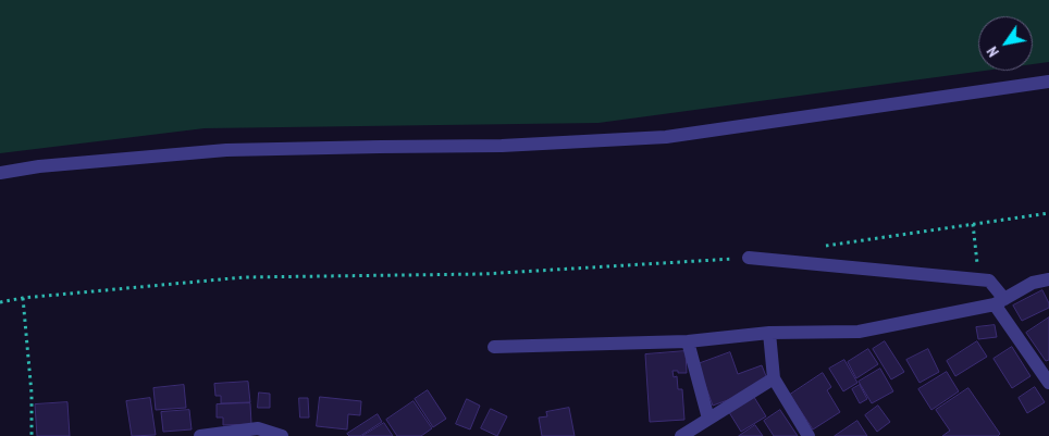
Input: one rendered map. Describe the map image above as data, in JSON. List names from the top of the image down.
{
  "north": "bottom left"
}
